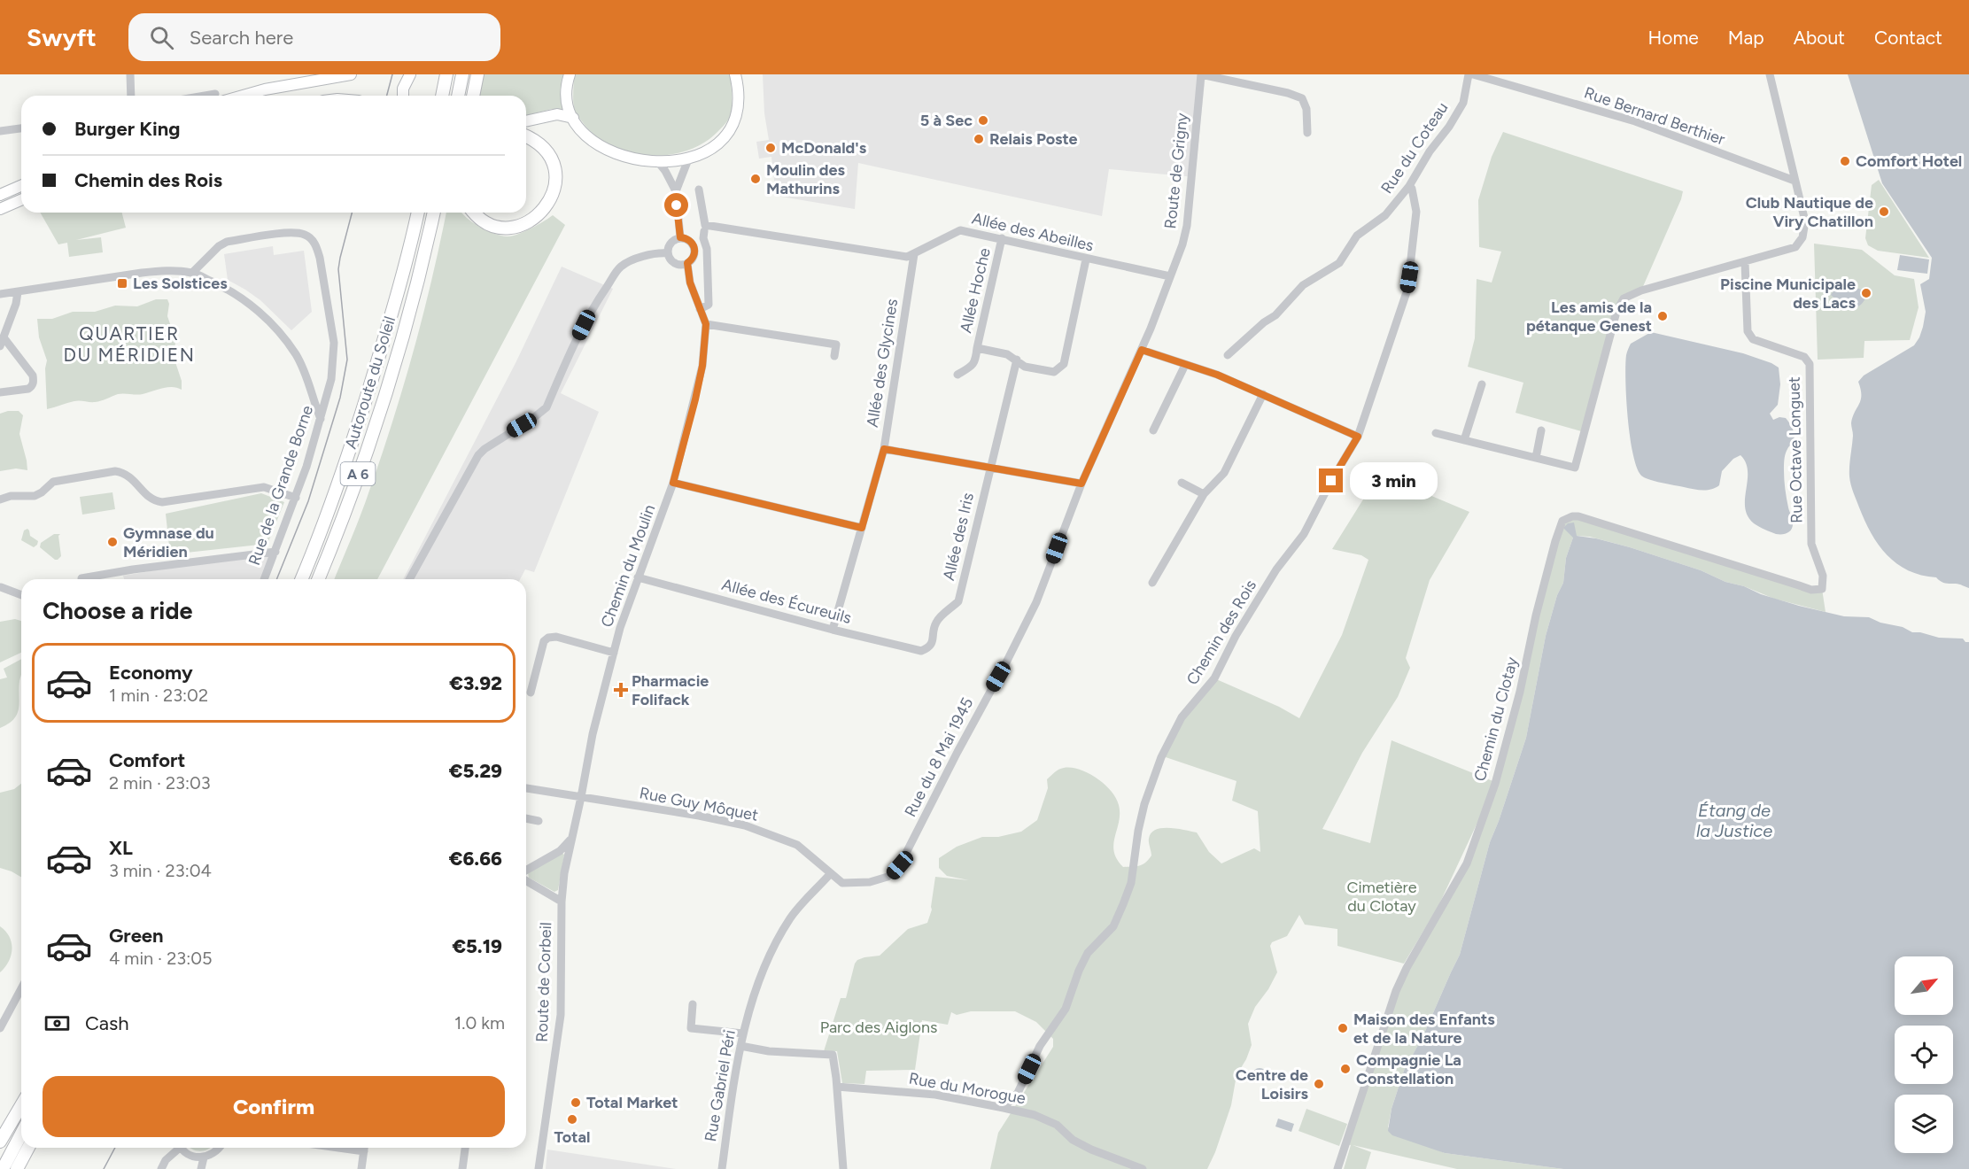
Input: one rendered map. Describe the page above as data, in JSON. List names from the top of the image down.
{
  "streets": {
    "highway": ["Autoroute du Soleil", "A 6"],
    "street": [
      "Rue Bernard Berthier",
      "Rue du Coteau",
      "Route de Grigny",
      "Allée des Abeilles",
      "Allée Hoche",
      "Allée des Glycines",
      "Rue Octave Longuet",
      "Rue de la Grande Borne",
      "Allée des Iris",
      "Chemin du Moulin",
      "Allée des Écureuils",
      "Chemin des Rois",
      "Chemin du Clotay",
      "Rue du 8 Mai 1945",
      "Rue Guy Môquet",
      "Route de Corbeil",
      "Rue Gabriel Péri",
      "Rue du Morogue"
    ]
  },
  "crossings": [
    ["Rue du Coteau", "Chemin des Rois"],
    ["Route de Grigny", "Allée des Abeilles"],
    ["Route de Grigny", "Rue du 8 Mai 1945"],
    ["Allée des Abeilles", "Allée Hoche"],
    ["Allée des Abeilles", "Allée des Glycines"],
    ["Allée Hoche", "Allée des Iris"],
    ["Allée des Glycines", "Allée des Écureuils"],
    ["Rue Octave Longuet", "Chemin du Clotay"],
    ["Allée des Iris", "Allée des Écureuils"],
    ["Chemin du Moulin", "Allée des Écureuils"],
    ["Chemin du Moulin", "Rue Guy Môquet"],
    ["Chemin du Moulin", "Route de Corbeil"],
    ["Chemin des Rois", "Rue du Morogue"],
    ["Rue du 8 Mai 1945", "Rue Guy Môquet"],
    ["Rue du 8 Mai 1945", "Rue Gabriel Péri"],
    ["Rue Guy Môquet", "Route de Corbeil"],
    ["Rue Guy Môquet", "Rue Gabriel Péri"]
  ],
  "districts": ["QUARTIER DU MÉRIDIEN"],
  "water": ["Étang de la Justice"],
  "parks": ["Cimetière du Clotay", "Parc des Aiglons"],
  "places": {
    "other": [
      "5 à Sec",
      "Relais Poste",
      "McDonald's",
      "Comfort Hotel",
      "Moulin des Mathurins",
      "Club Nautique de Viry Chatillon",
      "Piscine Municipale des Lacs",
      "Les amis de la pétanque Genest",
      "Gymnase du Méridien",
      "Maison des Enfants et de la Nature",
      "Compagnie La Constellation",
      "Centre de Loisirs",
      "Total Market",
      "Total"
    ],
    "transit": ["Les Solstices"],
    "health": ["Pharmacie Folifack"]
  },
  "north": "top right",
  "page": {
    "header": "Swyft",
    "search": "Search here",
    "nav": [
      "Home",
      "Map",
      "About",
      "Contact"
    ],
    "banner": ["Burger King", "Chemin des Rois"],
    "bubble": "3 min",
    "heading": "Choose a ride",
    "list": [
      {
        "name": "Economy",
        "note": "1 min · 23:02",
        "value": "€3.92"
      },
      {
        "name": "Comfort",
        "note": "2 min · 23:03",
        "value": "€5.29"
      },
      {
        "name": "XL",
        "note": "3 min · 23:04",
        "value": "€6.66"
      },
      {
        "name": "Green",
        "note": "4 min · 23:05",
        "value": "€5.19"
      }
    ],
    "pay": ["Cash", "1.0 km"],
    "buttons": "Confirm"
  }
}
